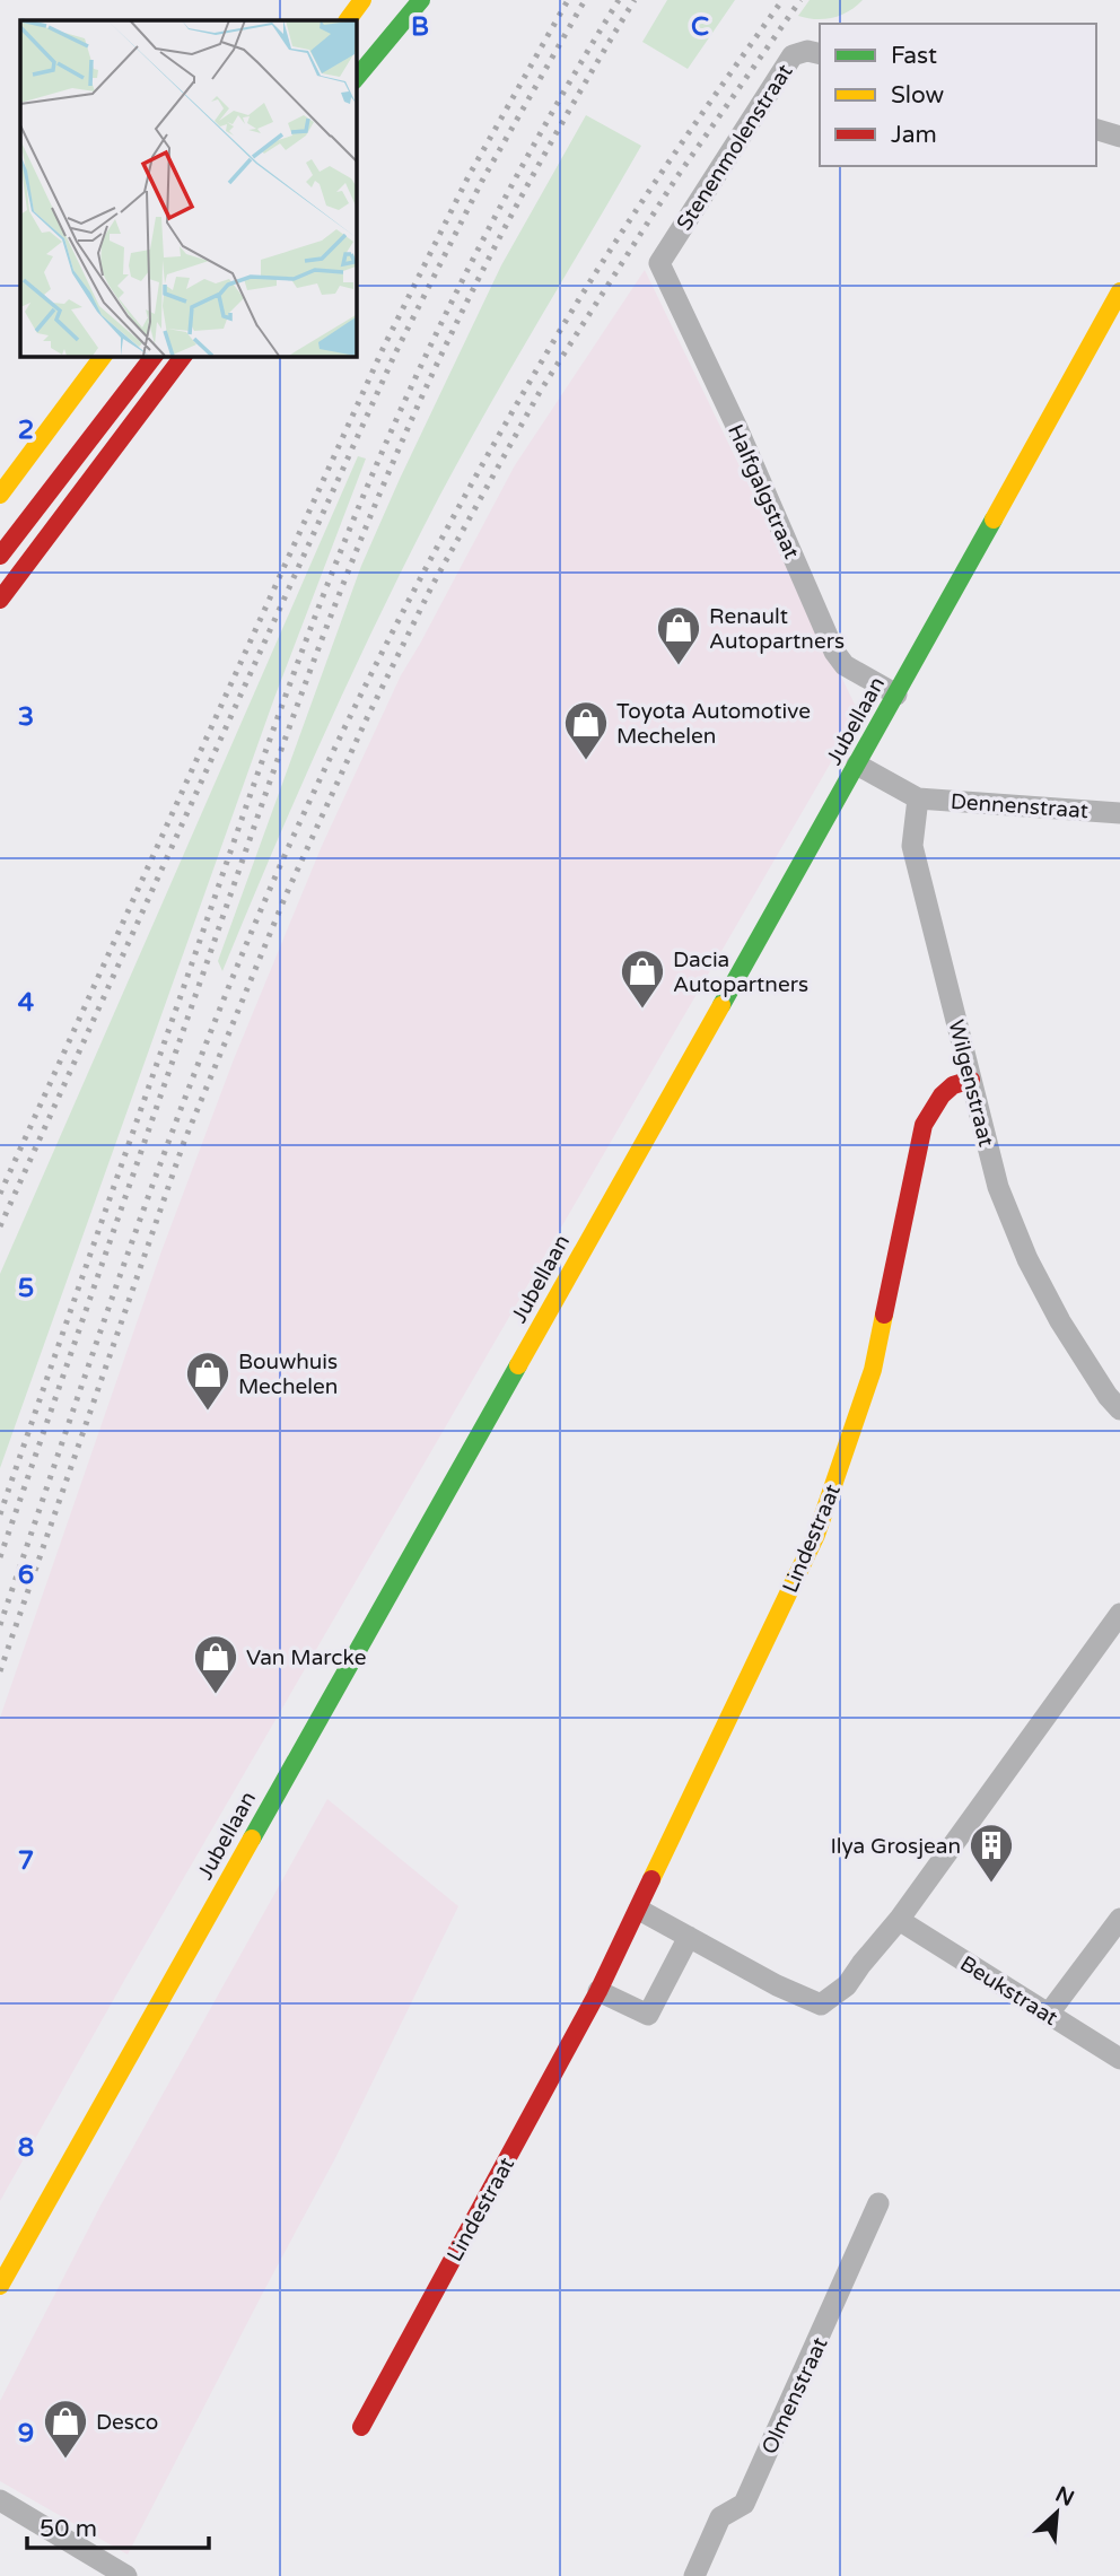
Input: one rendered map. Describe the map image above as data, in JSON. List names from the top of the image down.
{
  "streets": {
    "main road": ["Jubellaan", "Lindestraat"],
    "street": [
      "Stenenmolenstraat",
      "Halfgalgstraat",
      "Dennenstraat",
      "Wilgenstraat",
      "Beukstraat",
      "Olmenstraat"
    ]
  },
  "crossings": [
    ["Stenenmolenstraat", "Halfgalgstraat"],
    ["Halfgalgstraat", "Jubellaan"],
    ["Dennenstraat", "Wilgenstraat"],
    ["Wilgenstraat", "Lindestraat"]
  ],
  "places": {
    "shop": [
      "Renault Autopartners",
      "Toyota Automotive Mechelen",
      "Dacia Autopartners",
      "Bouwhuis Mechelen",
      "Van Marcke",
      "Desco"
    ],
    "building": ["Ilya Grosjean"]
  },
  "legend": ["Fast", "Slow", "Jam"],
  "scale_bar": "50 m",
  "north": "top right",
  "grid": {
    "columns": ["B", "C"],
    "rows": [
      "2",
      "3",
      "4",
      "5",
      "6",
      "7",
      "8",
      "9"
    ]
  }
}
